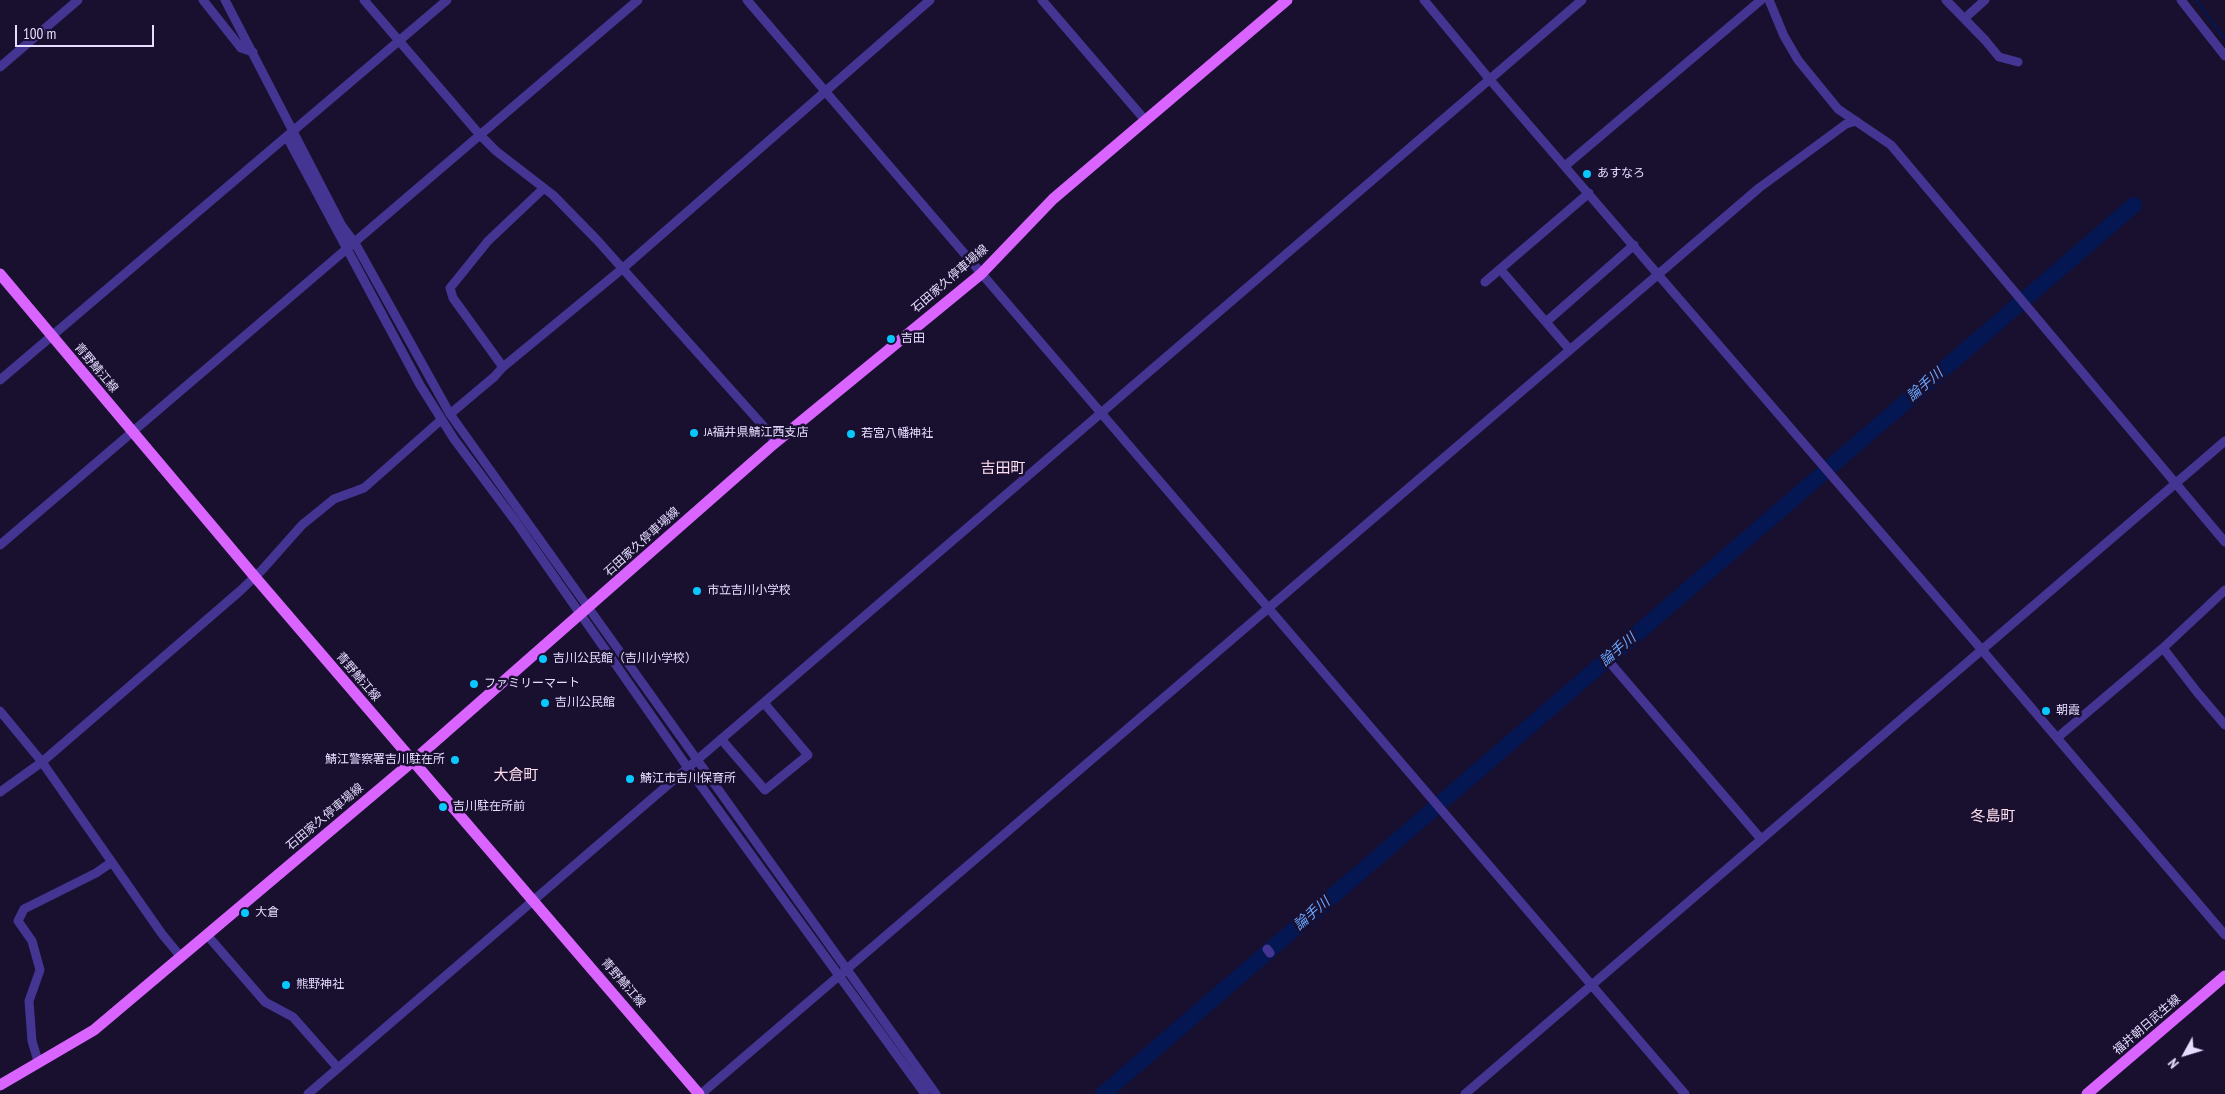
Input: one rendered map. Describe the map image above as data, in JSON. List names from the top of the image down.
{
  "streets": {
    "main road": ["石田家久停車場線", "青野鯖江線", "福井朝日武生線"]
  },
  "crossings": [
    ["石田家久停車場線", "青野鯖江線"]
  ],
  "districts": ["吉田町", "大倉町", "冬島町"],
  "water": ["論手川"],
  "places": [
    "あすなろ",
    "吉田",
    "JA福井県鯖江西支店",
    "若宮八幡神社",
    "市立吉川小学校",
    "吉川公民館（吉川小学校）",
    "ファミリーマート",
    "吉川公民館",
    "朝霞",
    "鯖江警察署吉川駐在所",
    "鯖江市吉川保育所",
    "吉川駐在所前",
    "大倉",
    "熊野神社"
  ],
  "scale_bar": "100 m",
  "north": "bottom left"
}
